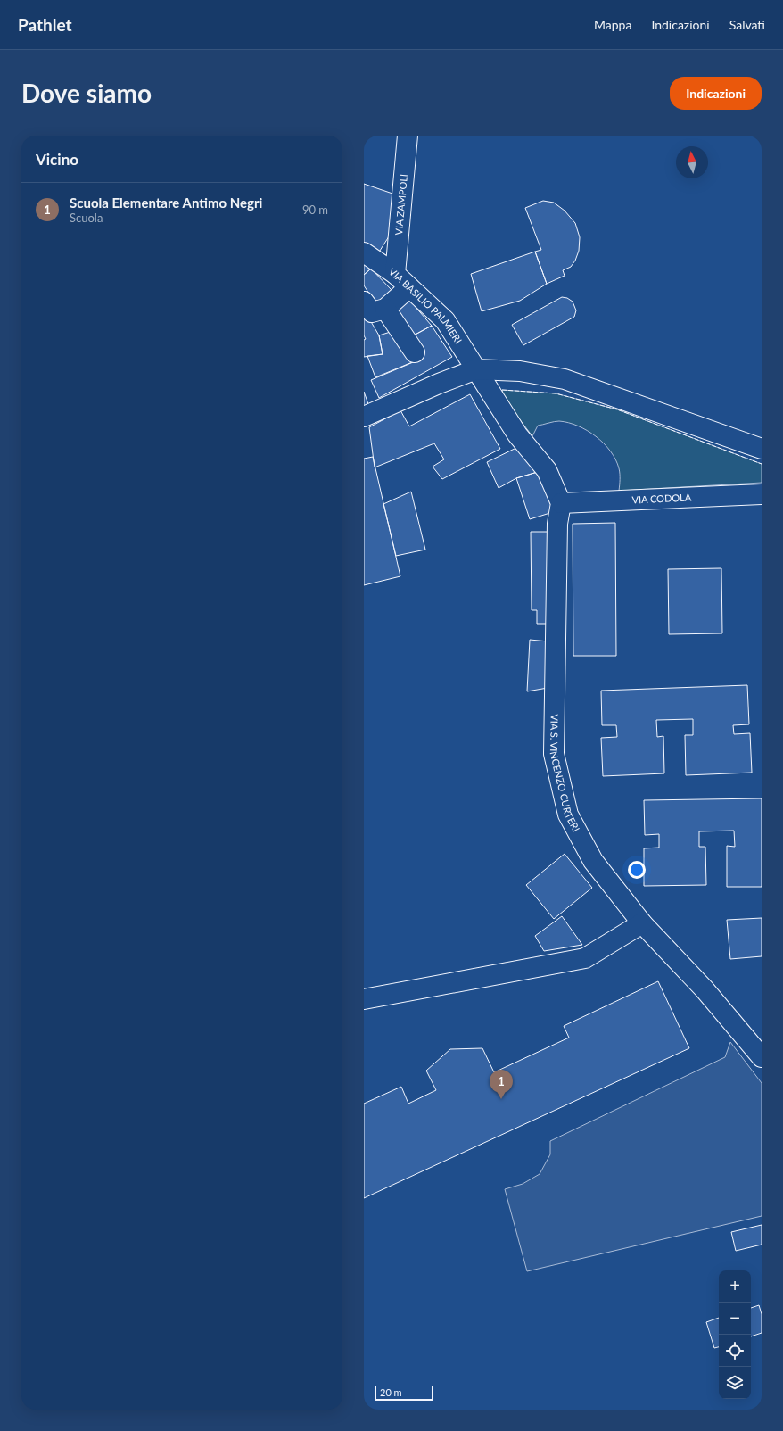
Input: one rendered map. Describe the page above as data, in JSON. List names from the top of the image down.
{
  "streets": {
    "street": [
      "VIA ZAMPOLI",
      "VIA BASILIO PALMIERI",
      "VIA CODOLA",
      "VIA S. VINCENZO CURTERI"
    ]
  },
  "crossings": [
    ["VIA ZAMPOLI", "VIA BASILIO PALMIERI"],
    ["VIA BASILIO PALMIERI", "VIA CODOLA"],
    ["VIA BASILIO PALMIERI", "VIA S. VINCENZO CURTERI"],
    ["VIA CODOLA", "VIA S. VINCENZO CURTERI"]
  ],
  "scale_bar": "20 m",
  "north": "top",
  "page": {
    "header": "Pathlet",
    "nav": ["Mappa", "Indicazioni", "Salvati"],
    "buttons": "Indicazioni",
    "title": "Dove siamo",
    "heading": "Vicino",
    "list": [
      {
        "mark": "1",
        "name": "Scuola Elementare Antimo Negri",
        "note": "Scuola",
        "value": "90 m"
      }
    ],
    "pins": "1",
    "map_buttons": ["+", "−"],
    "scale": "20 m"
  }
}
